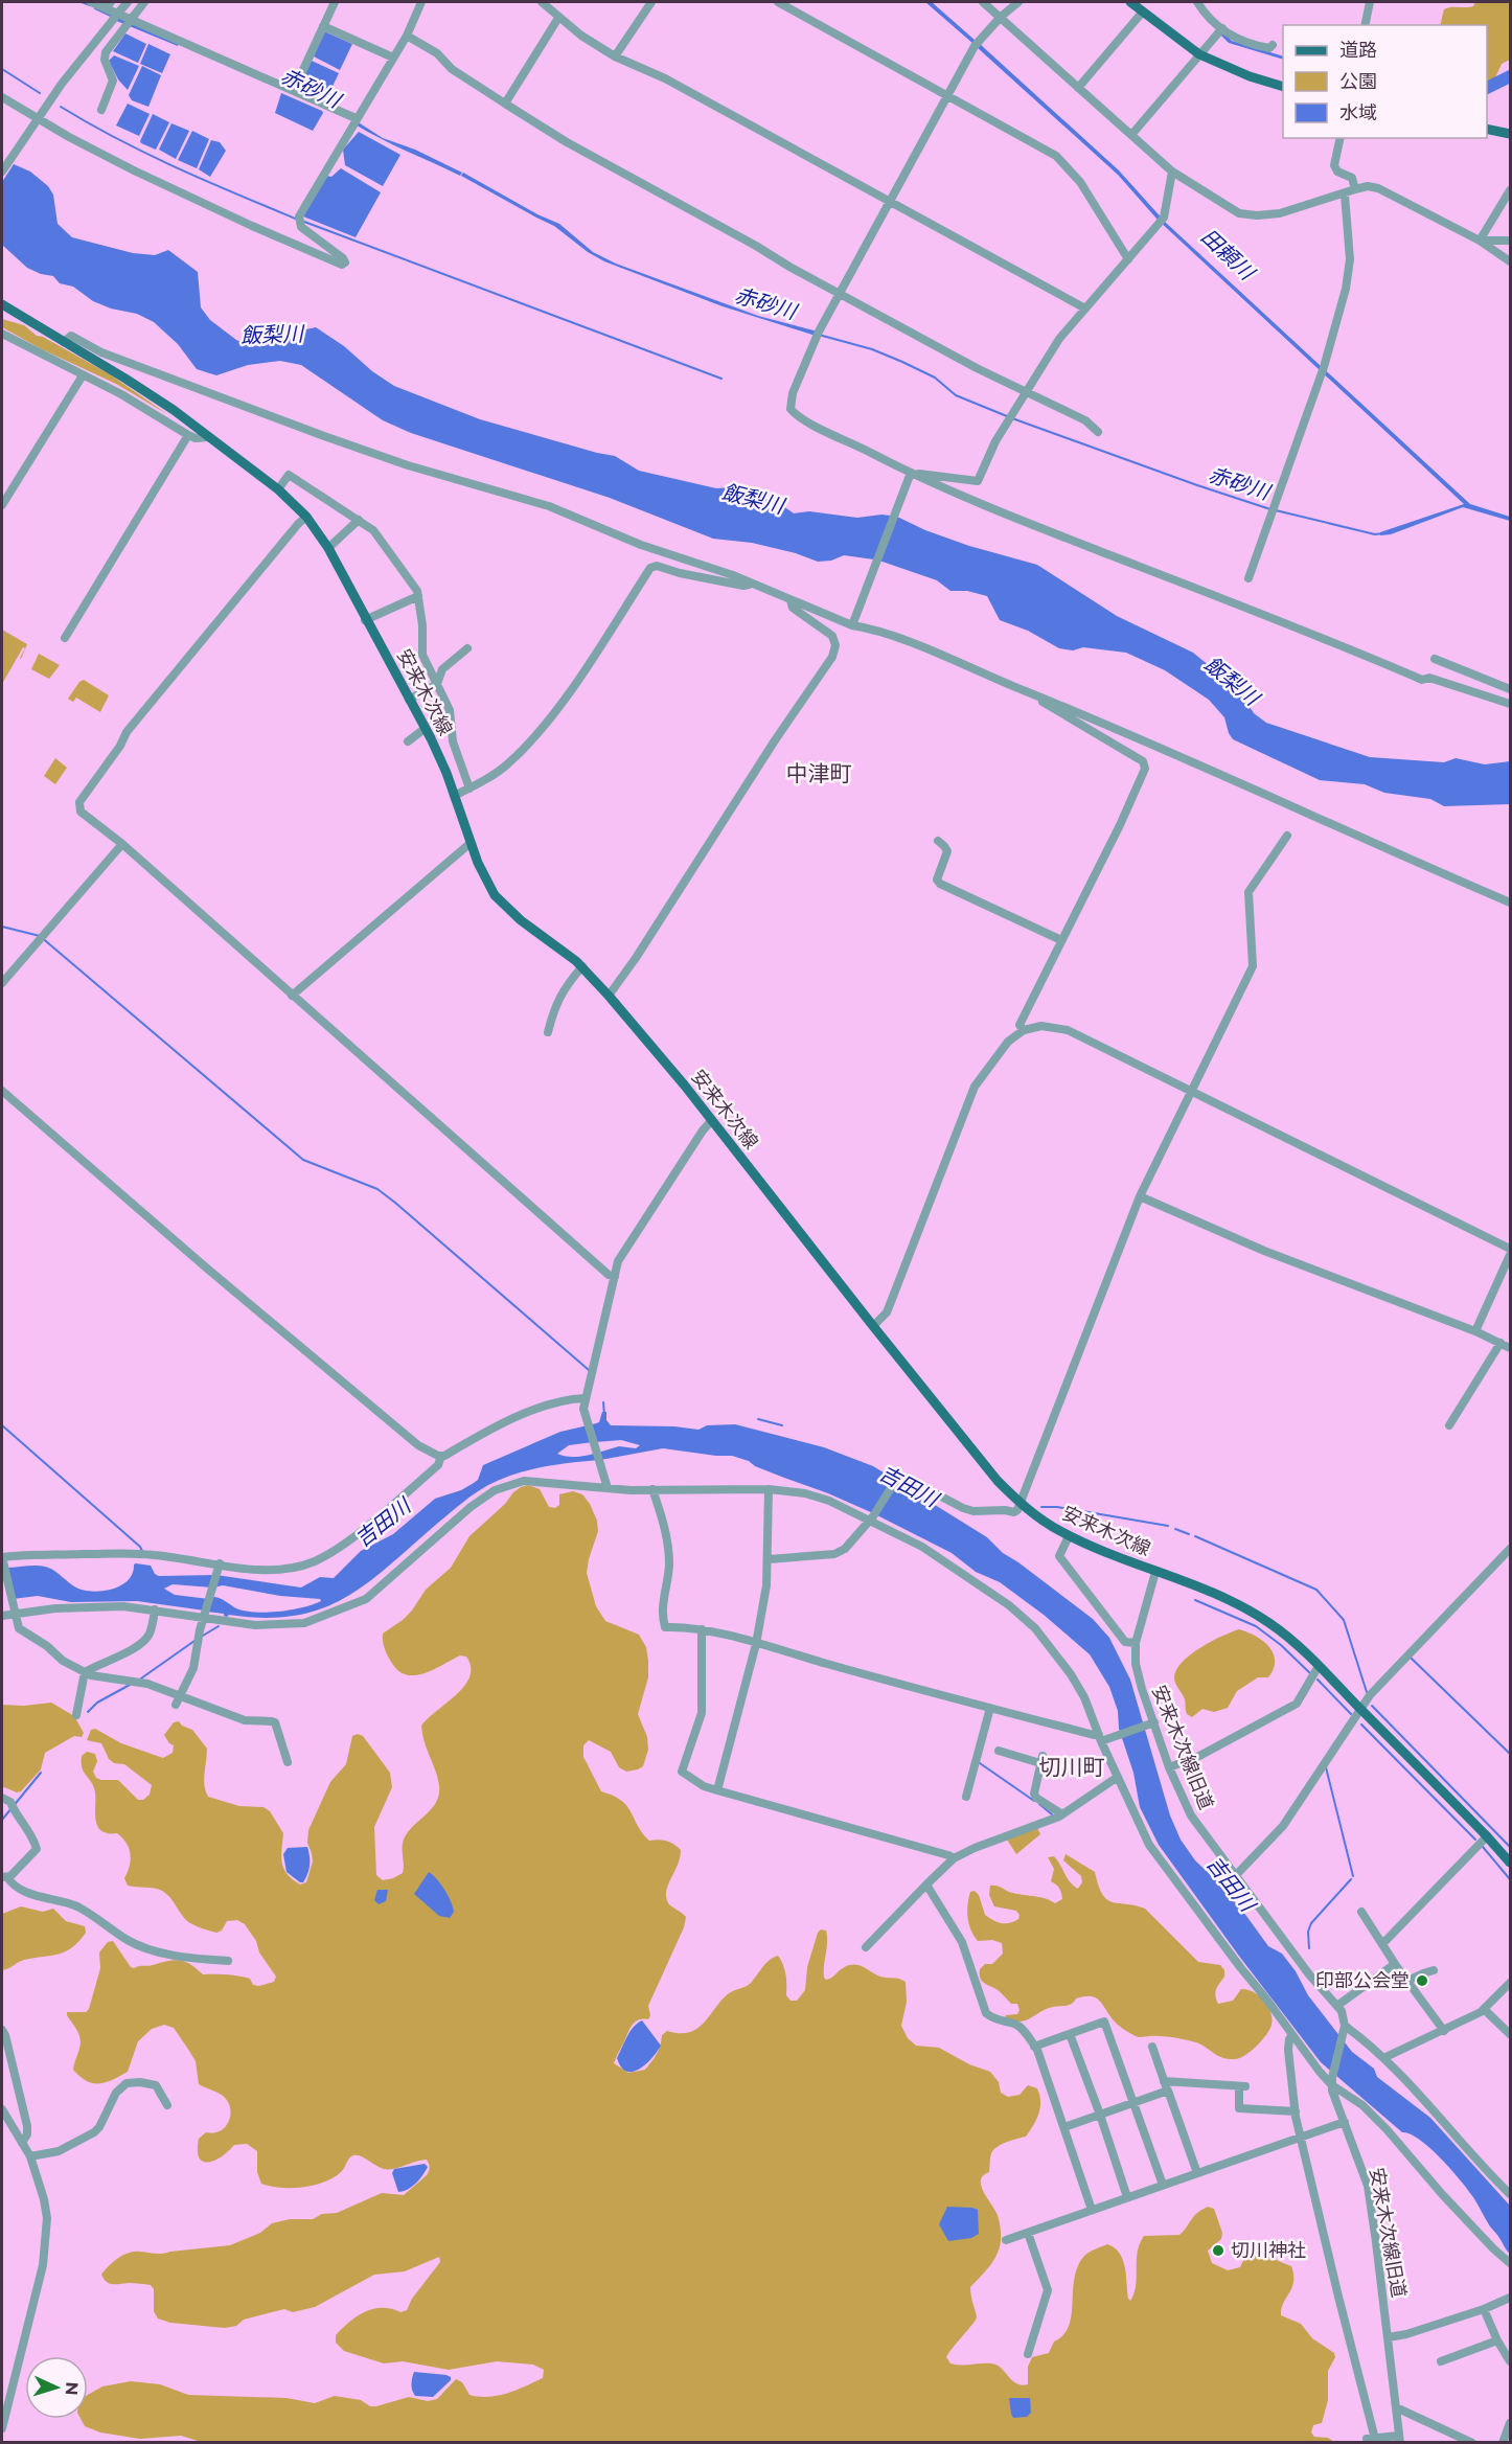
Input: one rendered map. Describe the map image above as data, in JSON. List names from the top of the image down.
{
  "streets": {
    "main road": ["安来木次線"],
    "street": ["安来木次線旧道"]
  },
  "crossings": [
    ["安来木次線", "安来木次線旧道"]
  ],
  "districts": ["中津町", "切川町"],
  "water": [
    "赤砂川",
    "田頼川",
    "飯梨川",
    "吉田川"
  ],
  "places": ["印部公会堂", "切川神社"],
  "legend": ["道路", "公園", "水域"],
  "north": "right"
}
